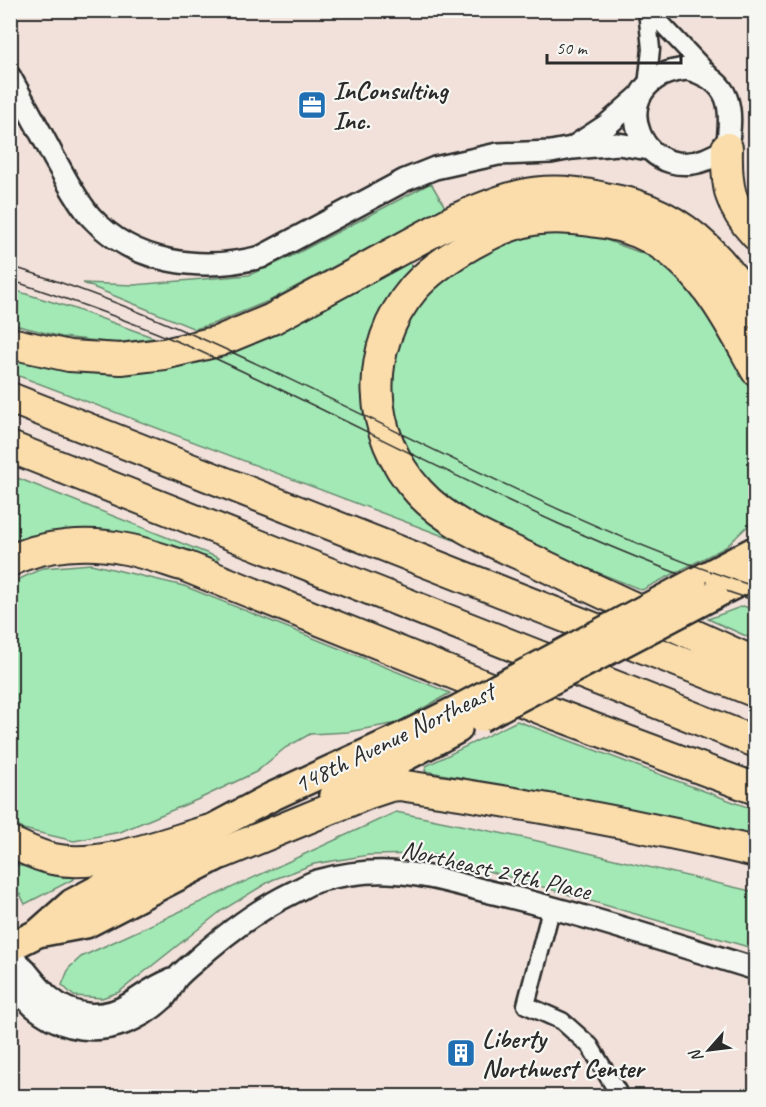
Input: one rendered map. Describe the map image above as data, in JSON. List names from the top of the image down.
{
  "streets": {
    "main road": ["148th Avenue Northeast"],
    "street": ["Northeast 29th Place"]
  },
  "places": {
    "office": ["InConsulting Inc."],
    "building": ["Liberty Northwest Center"]
  },
  "scale_bar": "50 m",
  "north": "bottom left"
}
